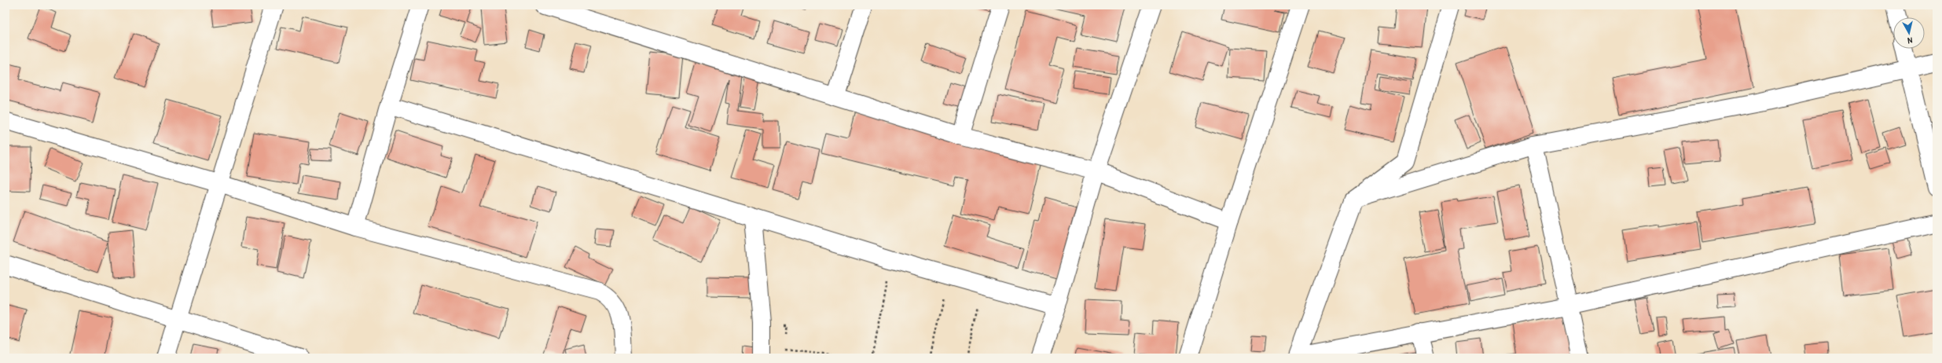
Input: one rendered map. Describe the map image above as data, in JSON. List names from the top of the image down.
{
  "north": "bottom"
}
